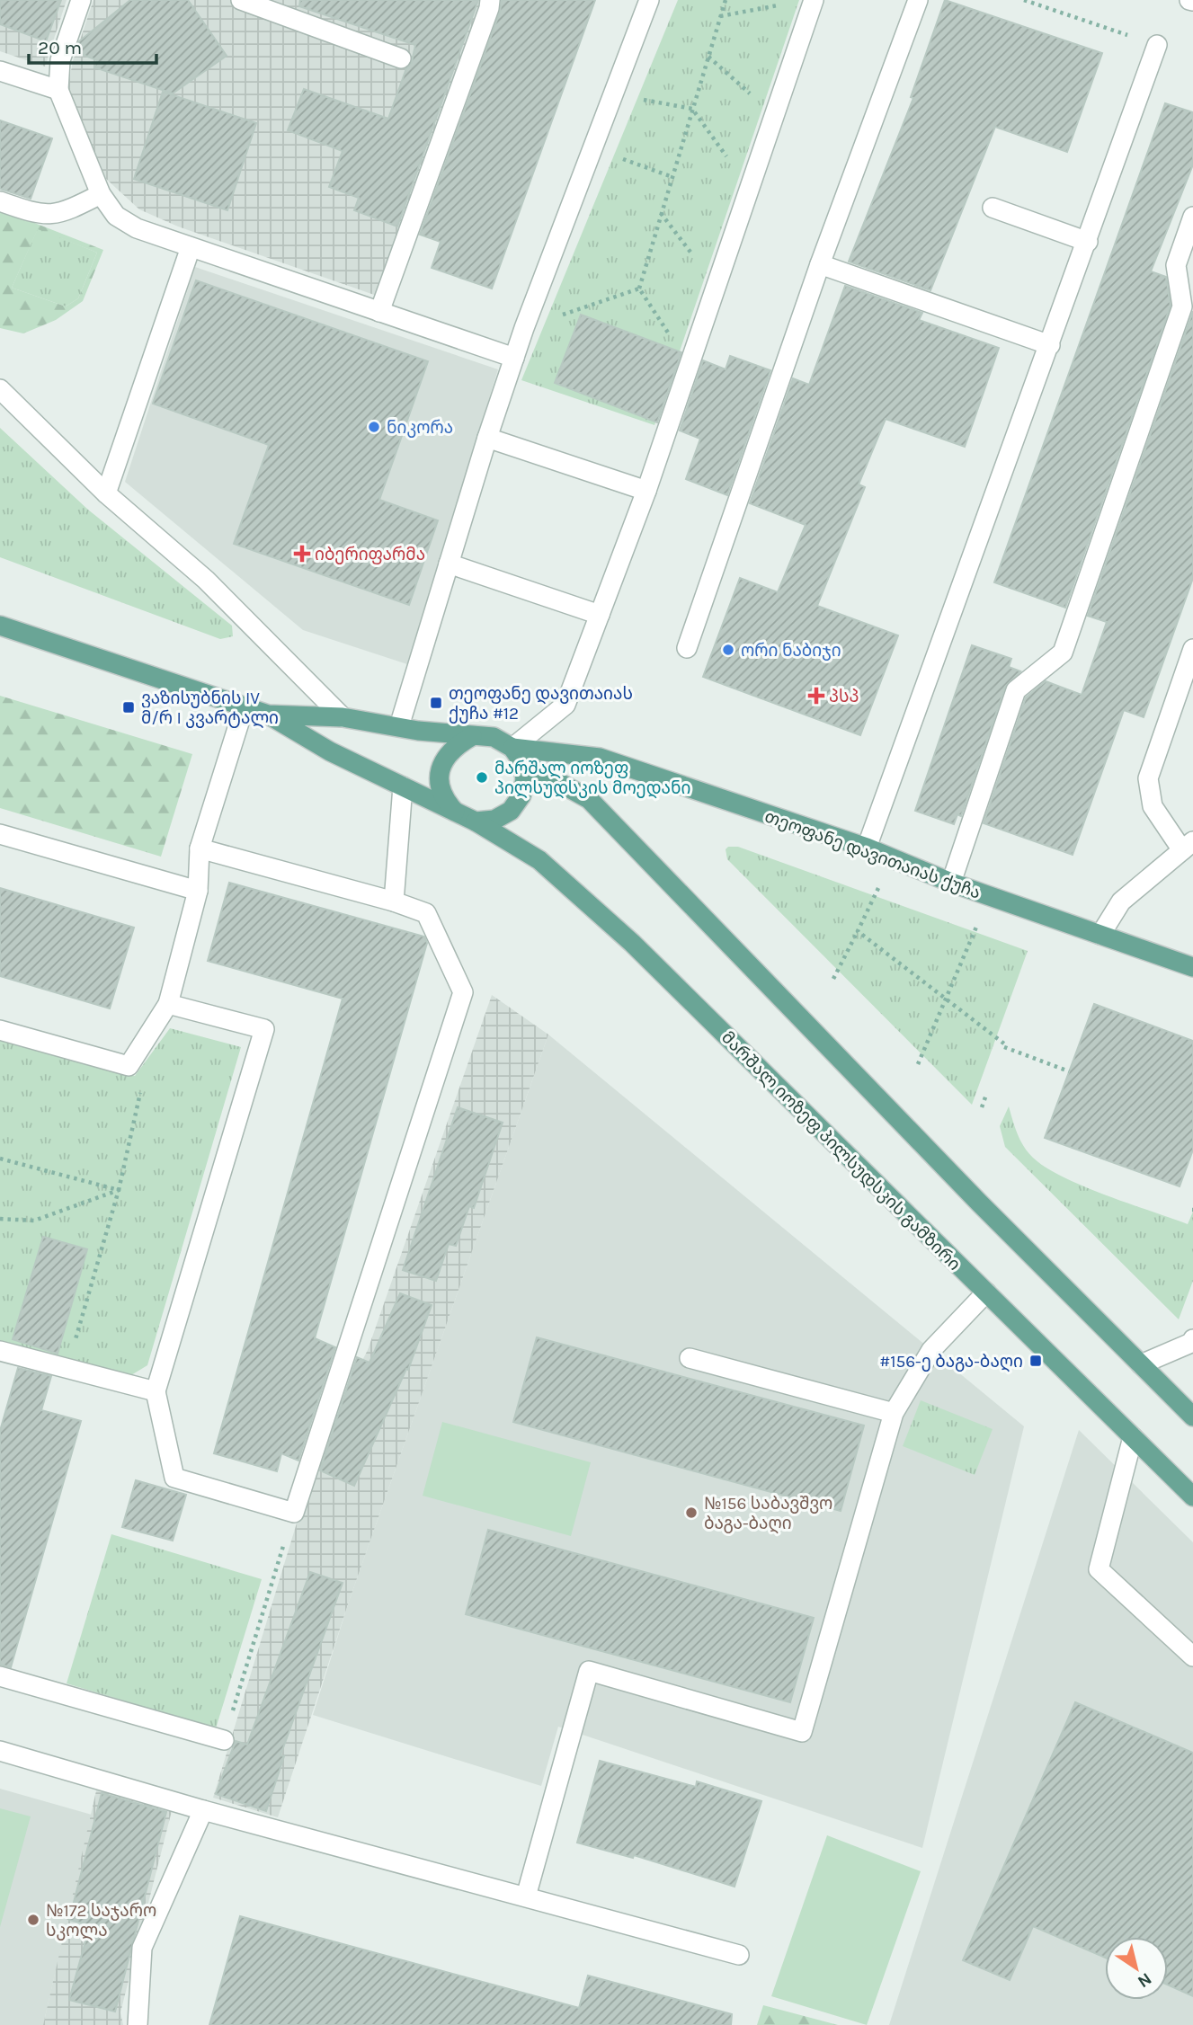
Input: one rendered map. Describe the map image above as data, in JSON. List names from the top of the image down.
{
  "streets": {
    "main road": ["თეოფანე დავითაიას ქუჩა", "მარშალ იოზეფ პილსუდსკის გამზირი"]
  },
  "crossings": [
    ["თეოფანე დავითაიას ქუჩა", "მარშალ იოზეფ პილსუდსკის გამზირი"]
  ],
  "places": {
    "other": [
      "ნიკორა",
      "ორი ნაბიჯი",
      "მარშალ იოზეფ პილსუდსკის მოედანი",
      "№156 საბავშვო ბაგა-ბაღი",
      "№172 საჯარო სკოლა"
    ],
    "health": ["იბერიფარმა", "პსპ"],
    "transit": ["თეოფანე დავითაიას ქუჩა #12", "ვაზისუბნის IV მ/რ I კვარტალი", "#156-ე ბაგა-ბაღი"]
  },
  "scale_bar": "20 m",
  "north": "bottom right"
}
